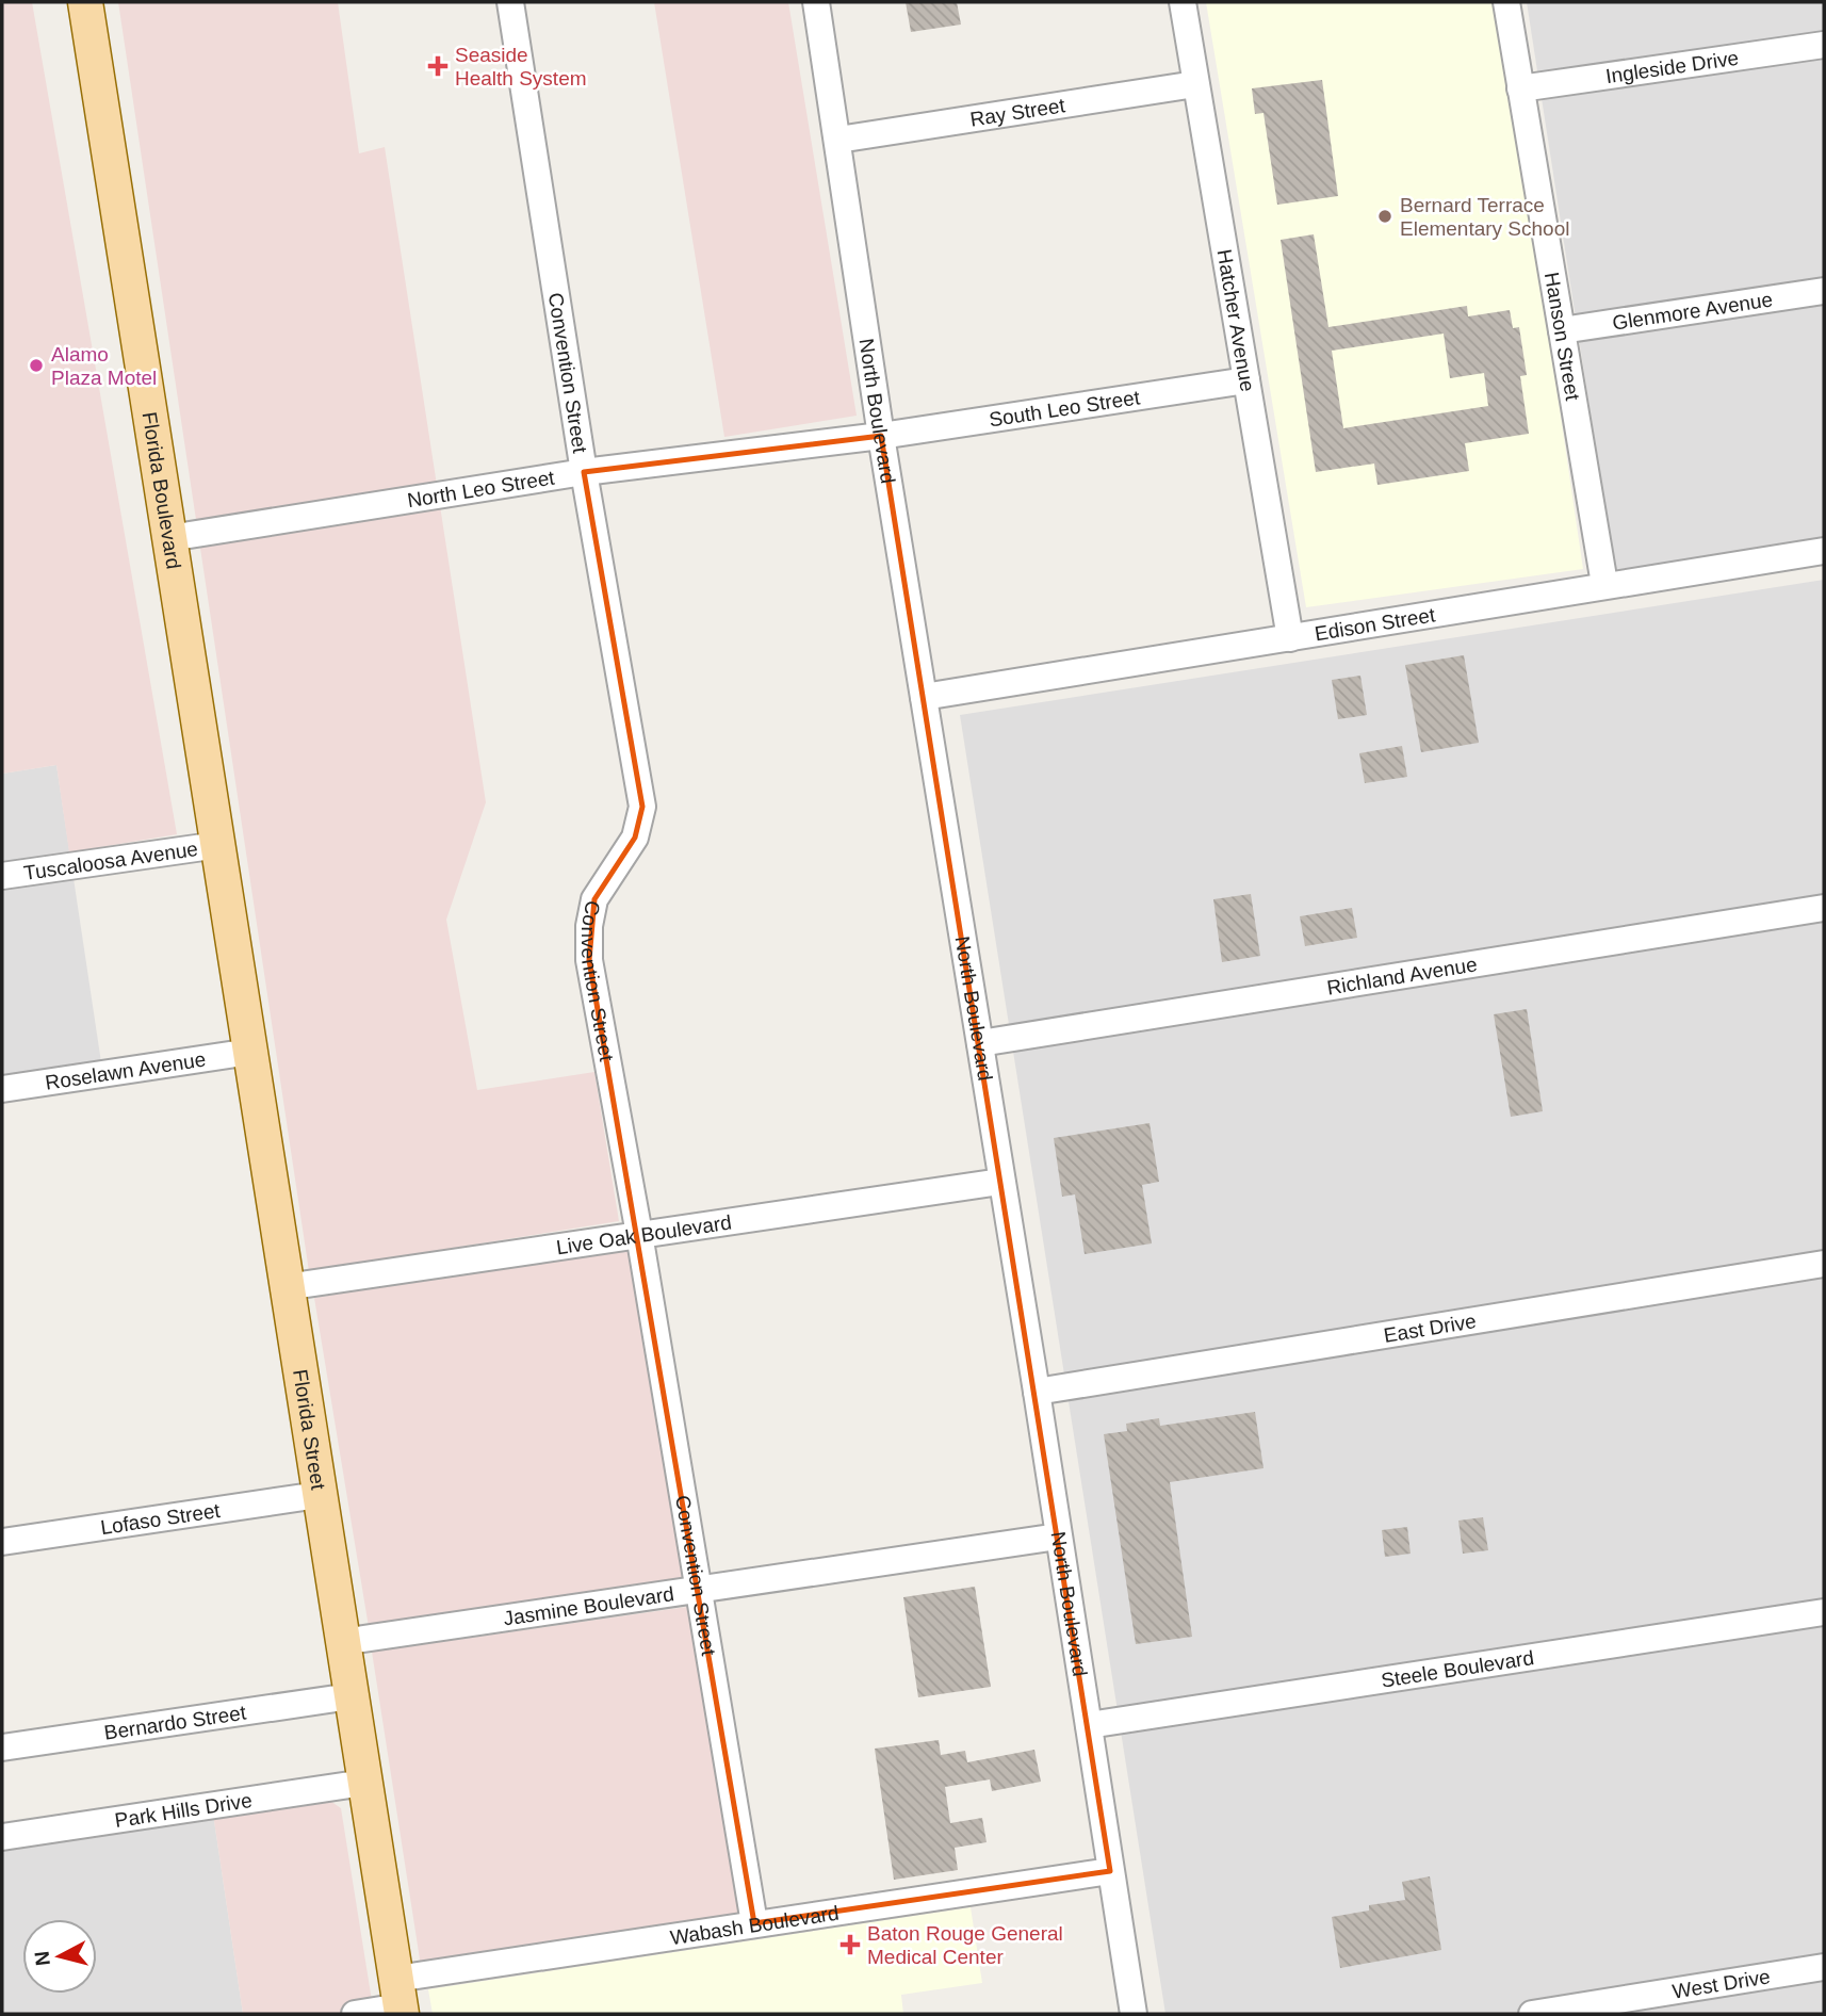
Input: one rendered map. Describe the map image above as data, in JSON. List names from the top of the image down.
{
  "streets": {
    "main road": ["Florida Boulevard", "Florida Street"],
    "street": [
      "Ingleside Drive",
      "Ray Street",
      "Glenmore Avenue",
      "Hatcher Avenue",
      "Hanson Street",
      "Convention Street",
      "South Leo Street",
      "North Boulevard",
      "North Leo Street",
      "Edison Street",
      "Tuscaloosa Avenue",
      "Richland Avenue",
      "Roselawn Avenue",
      "Live Oak Boulevard",
      "East Drive",
      "Lofaso Street",
      "Jasmine Boulevard",
      "Steele Boulevard",
      "Bernardo Street",
      "Park Hills Drive",
      "Wabash Boulevard",
      "West Drive"
    ]
  },
  "crossings": [
    ["Ingleside Drive", "Hanson Street"],
    ["Ray Street", "Hatcher Avenue"],
    ["Ray Street", "North Boulevard"],
    ["Glenmore Avenue", "Hanson Street"],
    ["Hatcher Avenue", "South Leo Street"],
    ["Hatcher Avenue", "Edison Street"],
    ["Hanson Street", "Edison Street"],
    ["Convention Street", "North Leo Street"],
    ["Convention Street", "Live Oak Boulevard"],
    ["Convention Street", "Jasmine Boulevard"],
    ["Convention Street", "Wabash Boulevard"],
    ["South Leo Street", "North Boulevard"],
    ["South Leo Street", "North Leo Street"],
    ["North Boulevard", "North Leo Street"],
    ["North Boulevard", "Edison Street"],
    ["North Boulevard", "Richland Avenue"],
    ["North Boulevard", "Live Oak Boulevard"],
    ["North Boulevard", "East Drive"],
    ["North Boulevard", "Jasmine Boulevard"],
    ["North Boulevard", "Steele Boulevard"],
    ["North Boulevard", "Wabash Boulevard"],
    ["North Leo Street", "Florida Boulevard"],
    ["Florida Boulevard", "Tuscaloosa Avenue"],
    ["Florida Boulevard", "Florida Street"],
    ["Tuscaloosa Avenue", "Florida Street"],
    ["Roselawn Avenue", "Florida Street"],
    ["Live Oak Boulevard", "Florida Street"],
    ["Florida Street", "Lofaso Street"],
    ["Florida Street", "Jasmine Boulevard"],
    ["Florida Street", "Bernardo Street"],
    ["Florida Street", "Park Hills Drive"],
    ["Florida Street", "Wabash Boulevard"]
  ],
  "places": {
    "health": ["Seaside Health System", "Baton Rouge General Medical Center"],
    "other": ["Bernard Terrace Elementary School", "Alamo Plaza Motel"]
  },
  "north": "left"
}
